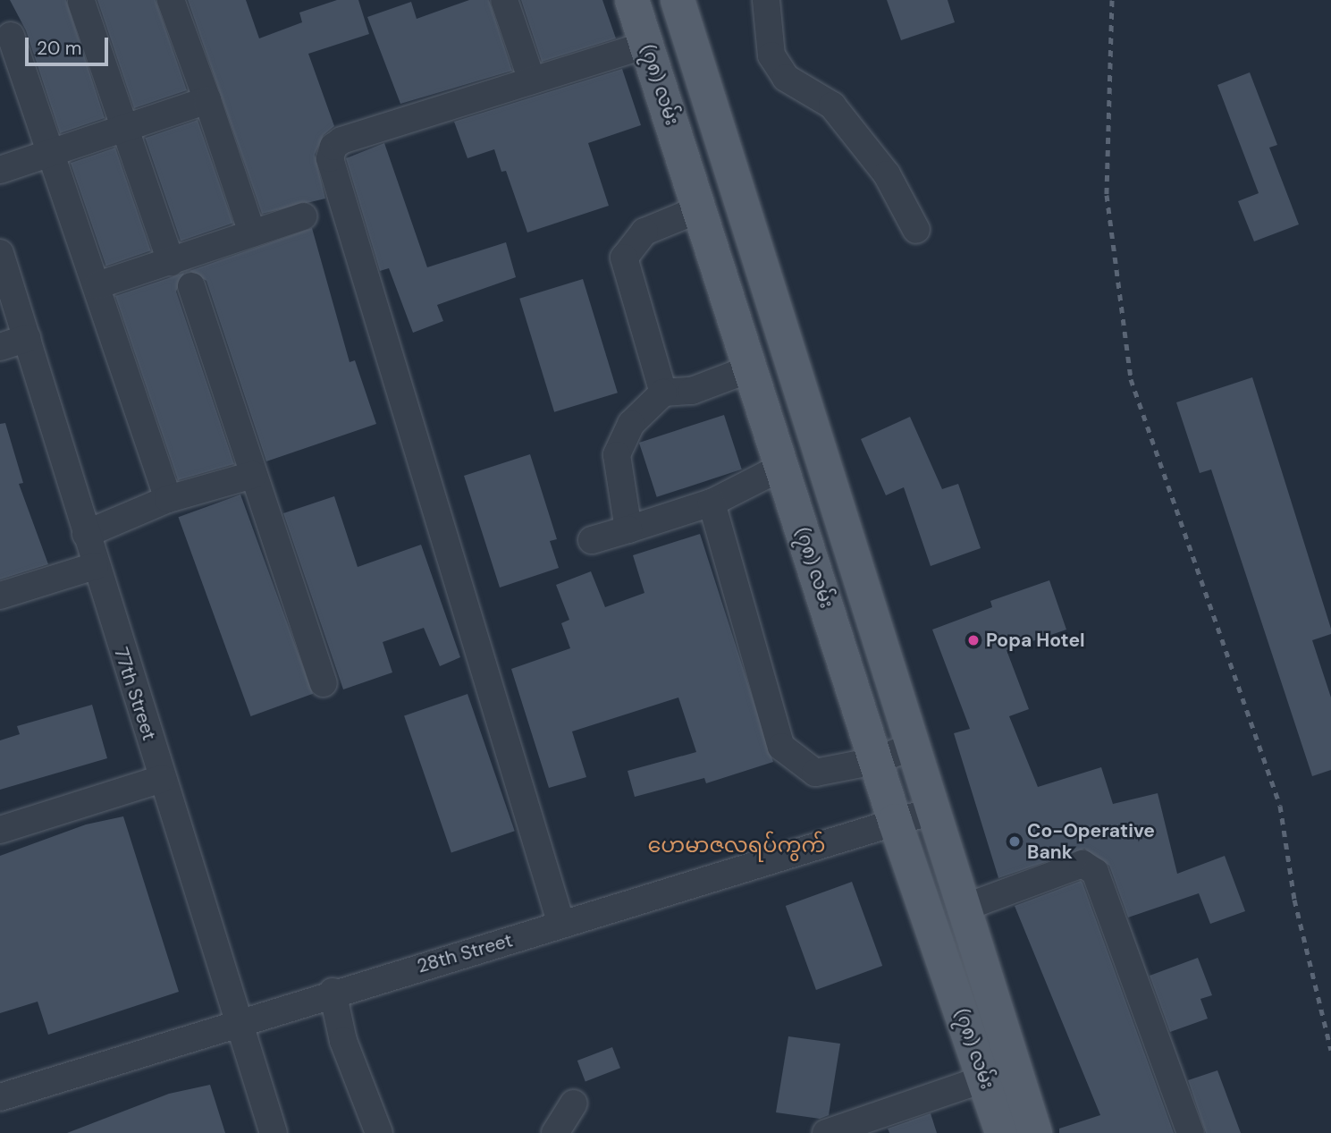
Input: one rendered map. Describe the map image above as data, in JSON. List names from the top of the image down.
{
  "streets": {
    "main road": ["(၇၈) လမ်း"],
    "street": ["77th Street", "28th Street"]
  },
  "crossings": [
    ["(၇၈) လမ်း", "28th Street"],
    ["77th Street", "28th Street"]
  ],
  "districts": ["ဟေမာဇလရပ်ကွက်"],
  "places": ["Popa Hotel", "Co-Operative Bank"],
  "scale_bar": "20 m"
}
